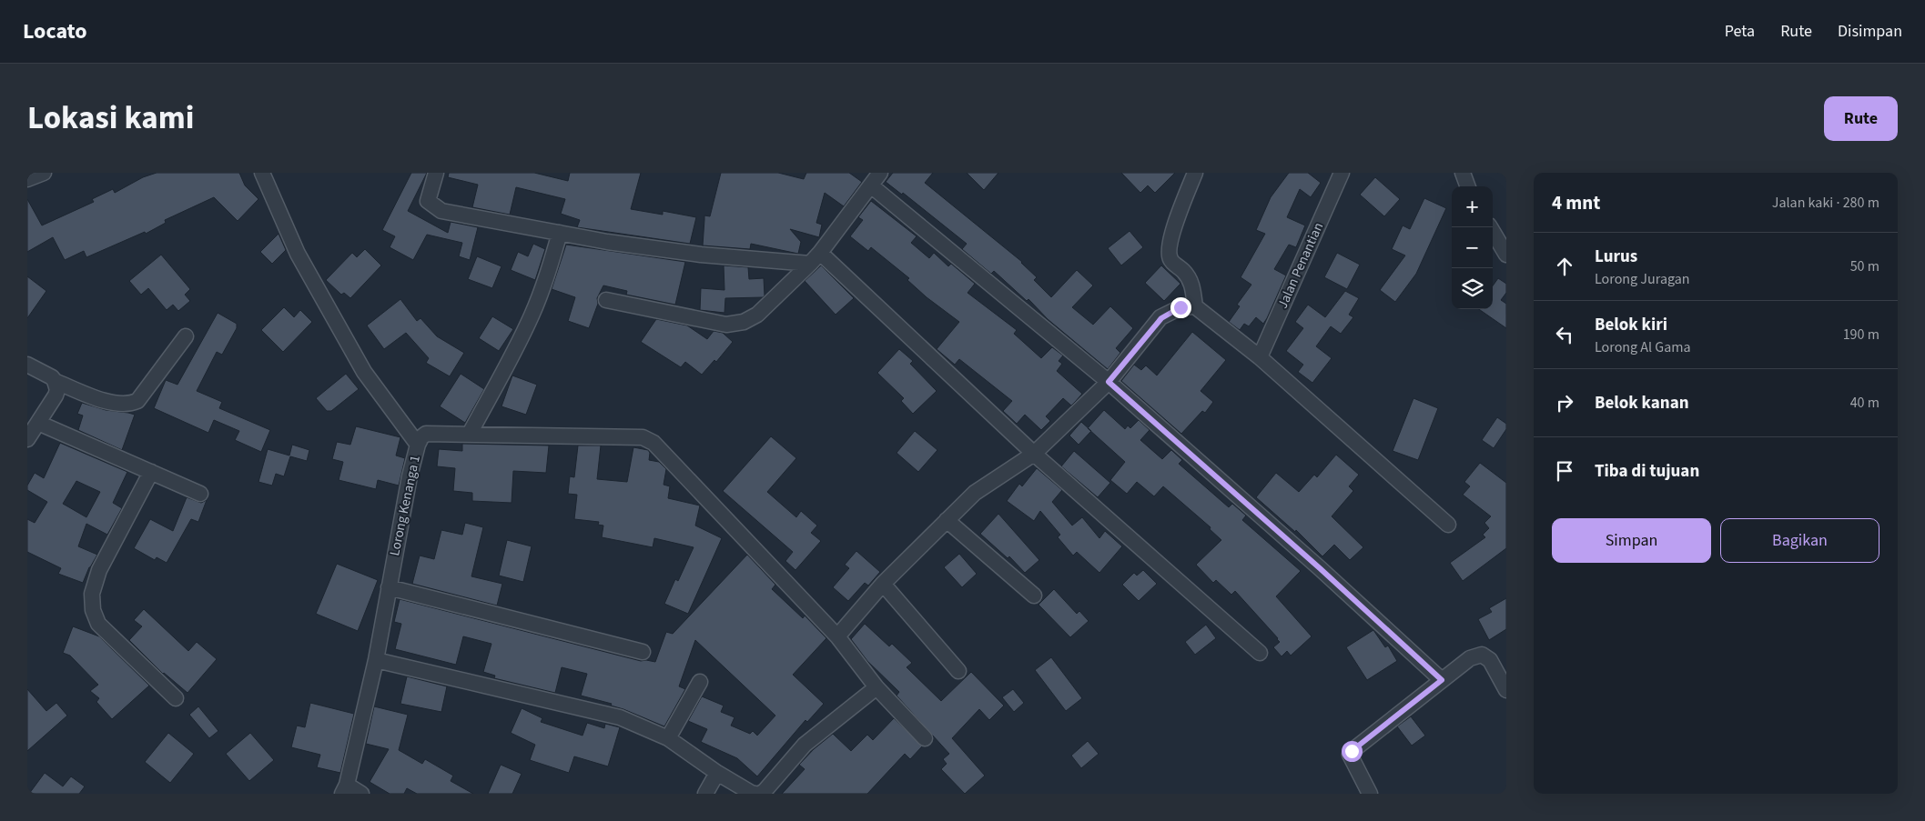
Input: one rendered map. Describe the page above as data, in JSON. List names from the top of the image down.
{
  "streets": {
    "street": ["Jalan Penantian", "Lorong Kenanga 1"]
  },
  "page": {
    "header": "Locato",
    "nav": ["Peta", "Rute", "Disimpan"],
    "title": "Lokasi kami",
    "buttons": [
      "Rute",
      ["Simpan", "Bagikan"]
    ],
    "heading": ["4 mnt", "Jalan kaki · 280 m"],
    "map_buttons": ["+", "−"],
    "list": [
      ["Lurus", "Lorong Juragan", "50 m"],
      ["Belok kiri", "Lorong Al Gama", "190 m"],
      ["Belok kanan", "40 m"],
      "Tiba di tujuan"
    ]
  }
}
